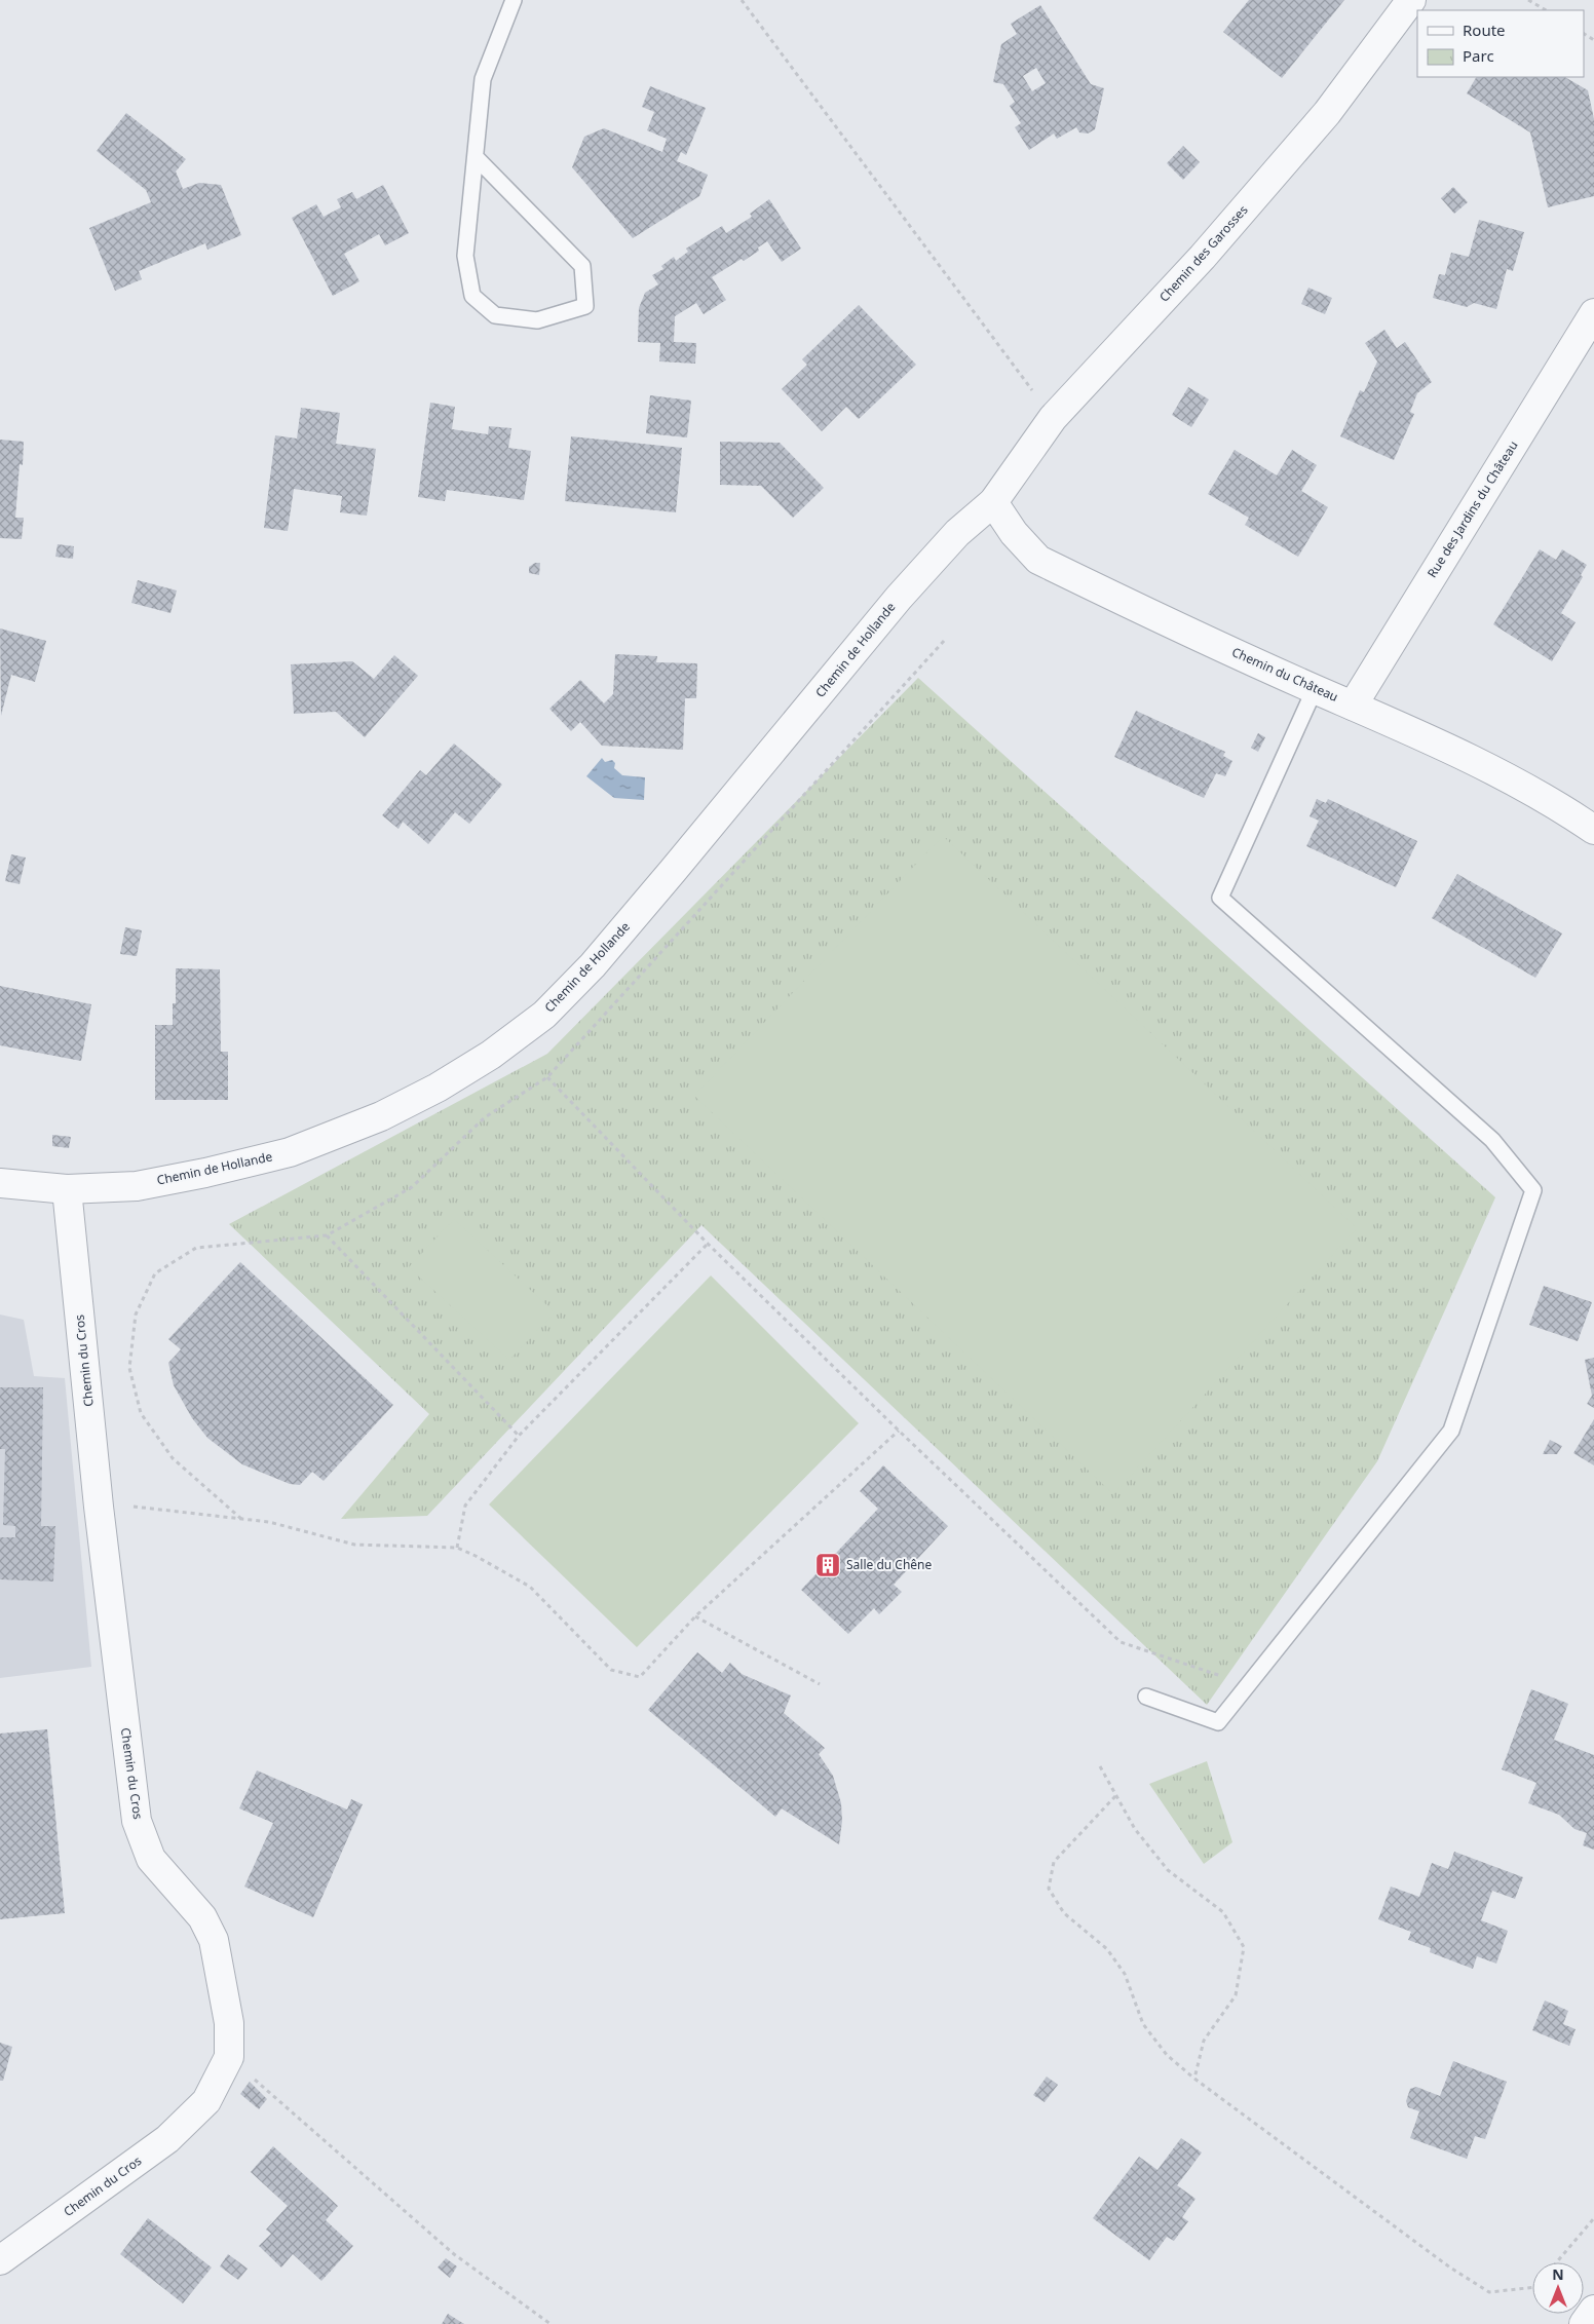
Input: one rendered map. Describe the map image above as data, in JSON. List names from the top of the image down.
{
  "streets": {
    "street": [
      "Chemin des Garosses",
      "Rue des Jardins du Château",
      "Chemin de Hollande",
      "Chemin du Château",
      "Chemin du Cros"
    ]
  },
  "crossings": [
    ["Chemin des Garosses", "Chemin de Hollande"],
    ["Chemin des Garosses", "Chemin du Château"],
    ["Rue des Jardins du Château", "Chemin du Château"],
    ["Chemin de Hollande", "Chemin du Château"],
    ["Chemin de Hollande", "Chemin du Cros"]
  ],
  "places": {
    "building": ["Salle du Chêne"]
  },
  "legend": ["Route", "Parc"],
  "north": "top"
}
